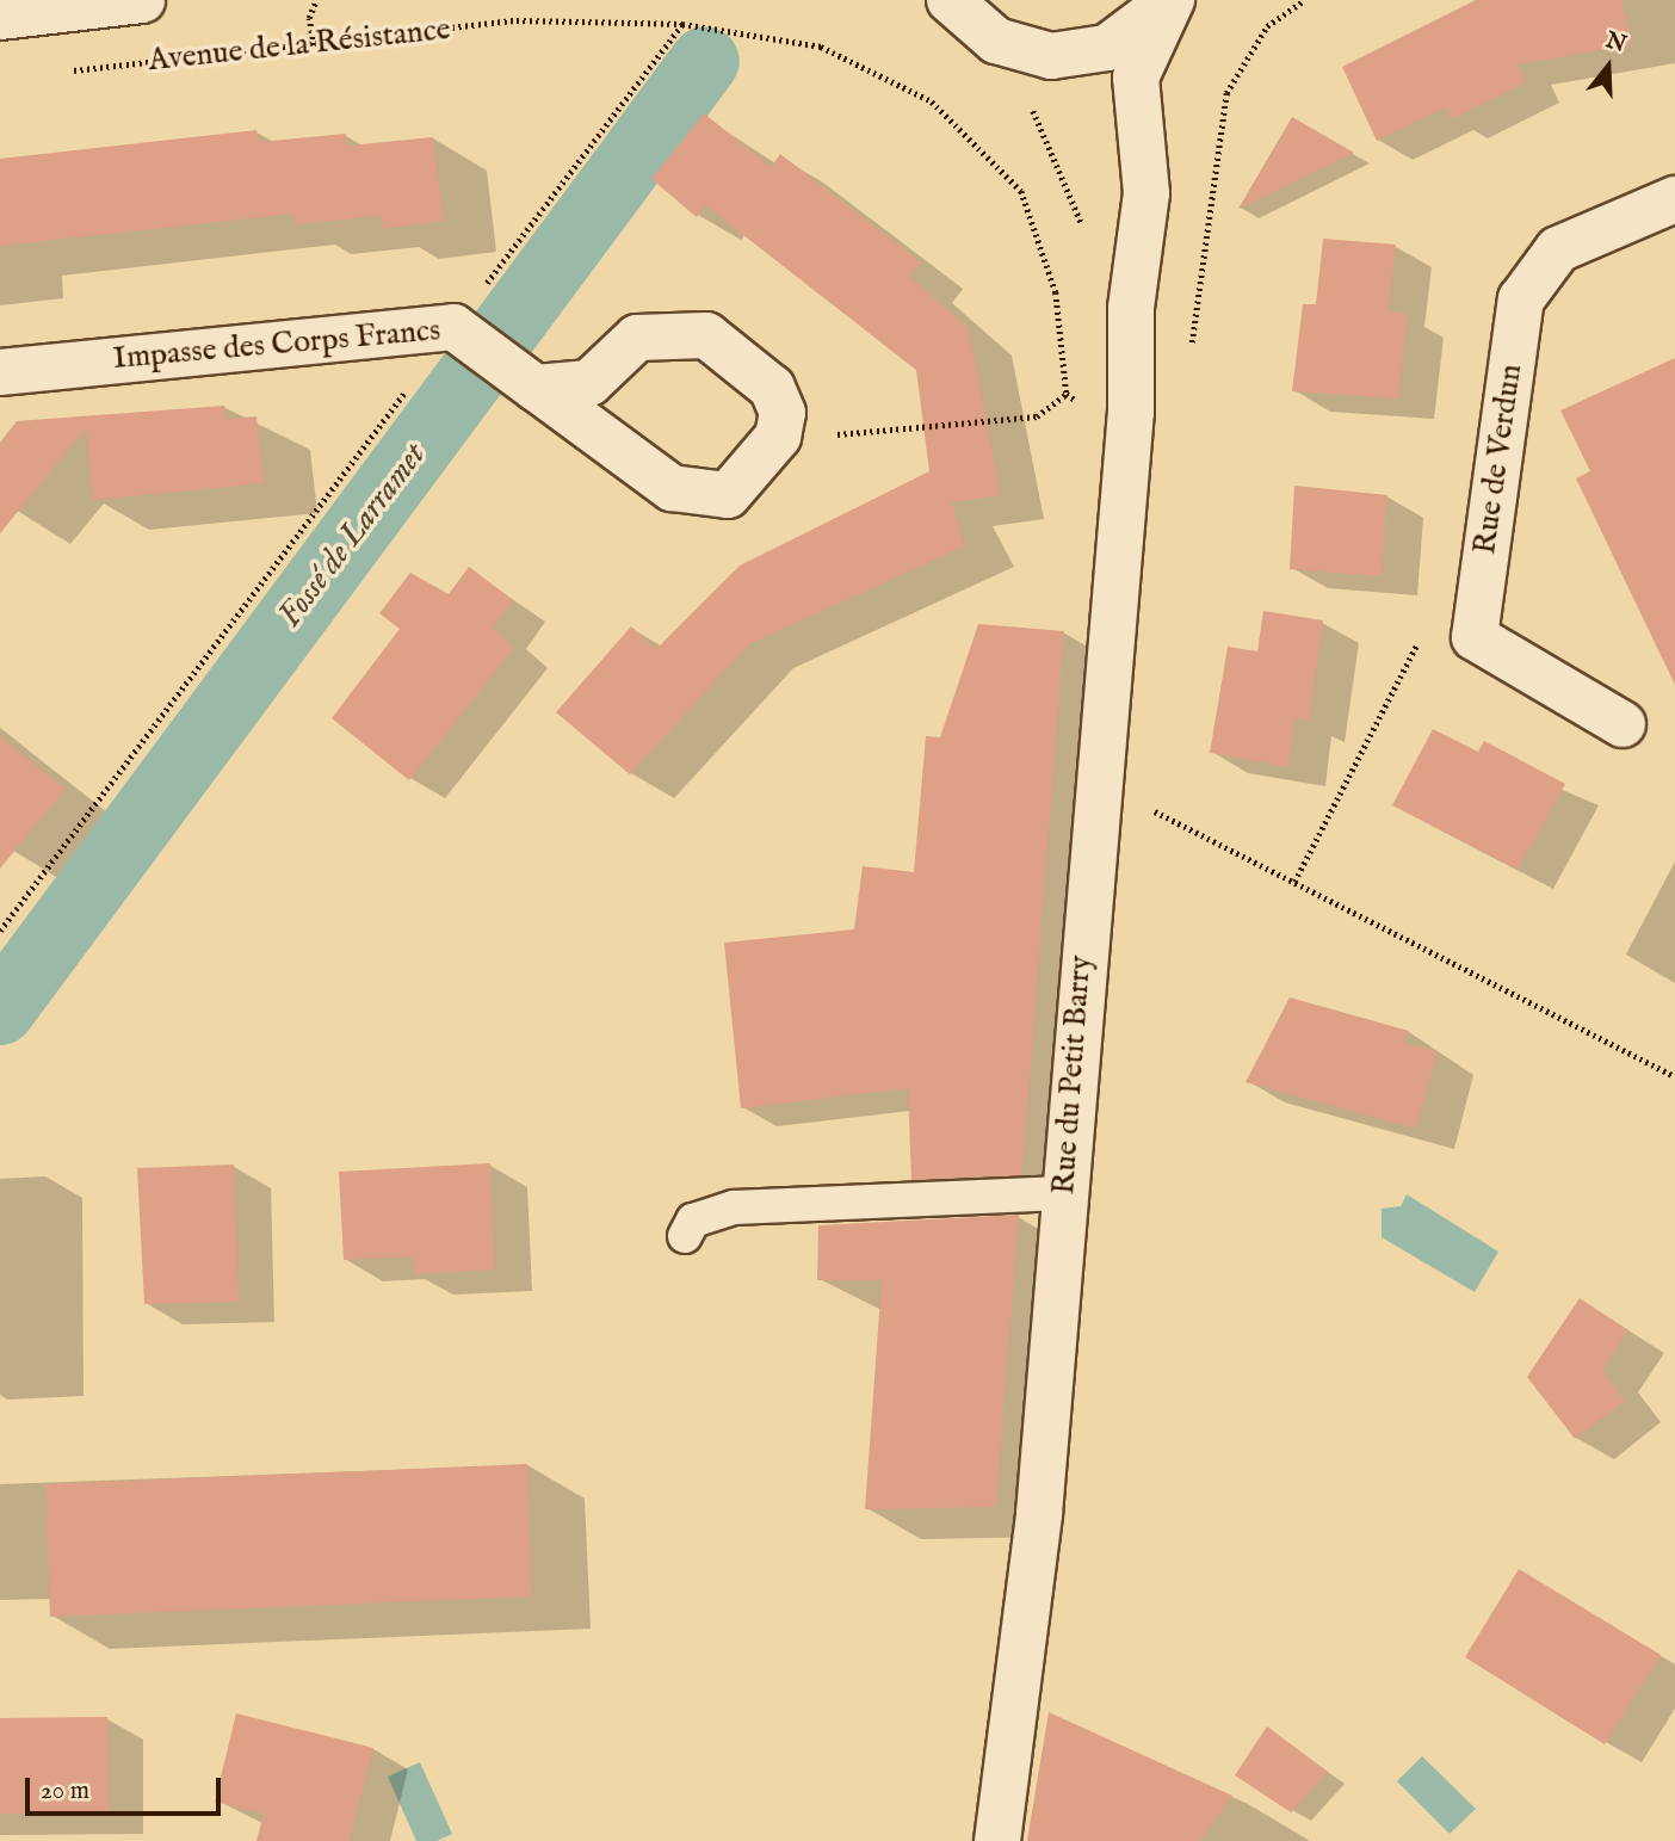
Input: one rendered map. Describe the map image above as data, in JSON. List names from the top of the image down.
{
  "streets": {
    "street": [
      "Avenue de la Résistance",
      "Impasse des Corps Francs",
      "Rue de Verdun",
      "Rue du Petit Barry"
    ]
  },
  "water": ["Fossé de Larramet"],
  "scale_bar": "20 m",
  "north": "top"
}
